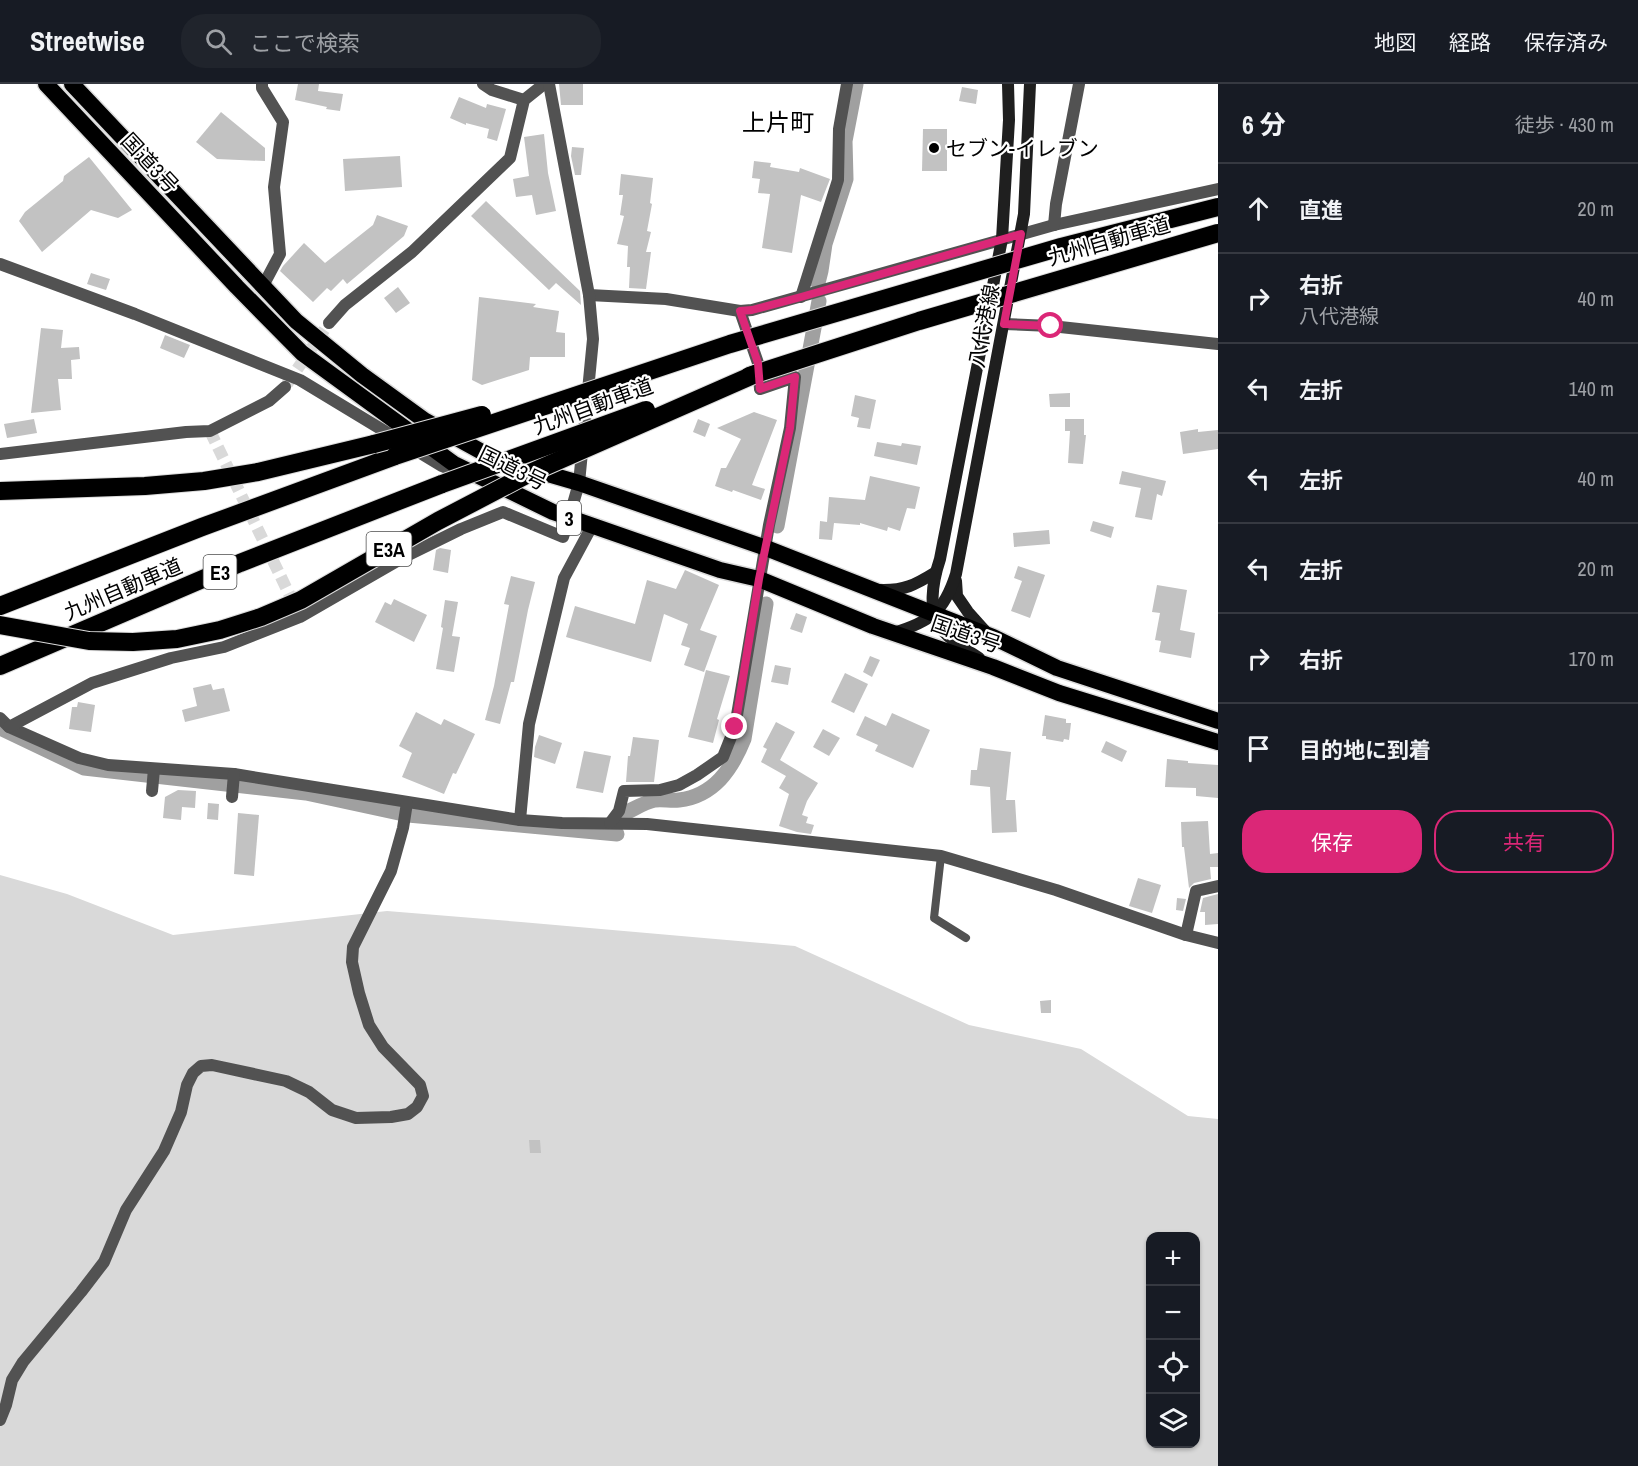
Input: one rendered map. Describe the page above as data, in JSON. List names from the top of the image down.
{
  "streets": {
    "highway": [
      "国道3号",
      "九州自動車道",
      "3",
      "E3A",
      "E3"
    ],
    "main road": ["八代港線"]
  },
  "crossings": [
    ["国道3号", "八代港線"],
    ["九州自動車道", "E3A"]
  ],
  "districts": ["上片町"],
  "places": ["セブン-イレブン"],
  "page": {
    "header": "Streetwise",
    "search": "ここで検索",
    "nav": ["地図", "経路", "保存済み"],
    "heading": ["6 分", "徒歩 · 430 m"],
    "list": [
      ["直進", "20 m"],
      ["右折", "八代港線", "40 m"],
      ["左折", "140 m"],
      ["左折", "40 m"],
      ["左折", "20 m"],
      ["右折", "170 m"],
      "目的地に到着"
    ],
    "buttons": ["保存", "共有"],
    "map_buttons": ["+", "−"]
  }
}
